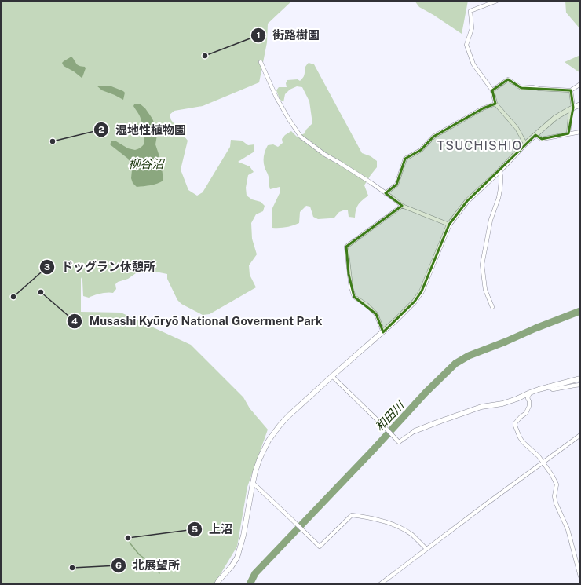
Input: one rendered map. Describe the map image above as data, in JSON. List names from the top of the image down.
{
  "districts": ["TSUCHISHIO"],
  "water": ["柳谷沼", "和田川"],
  "places": [
    "街路樹園",
    "湿地性植物園",
    "Musashi Kyūryō National Goverment Park",
    "ドッグラン休憩所",
    "上沼",
    "北展望所"
  ]
}
